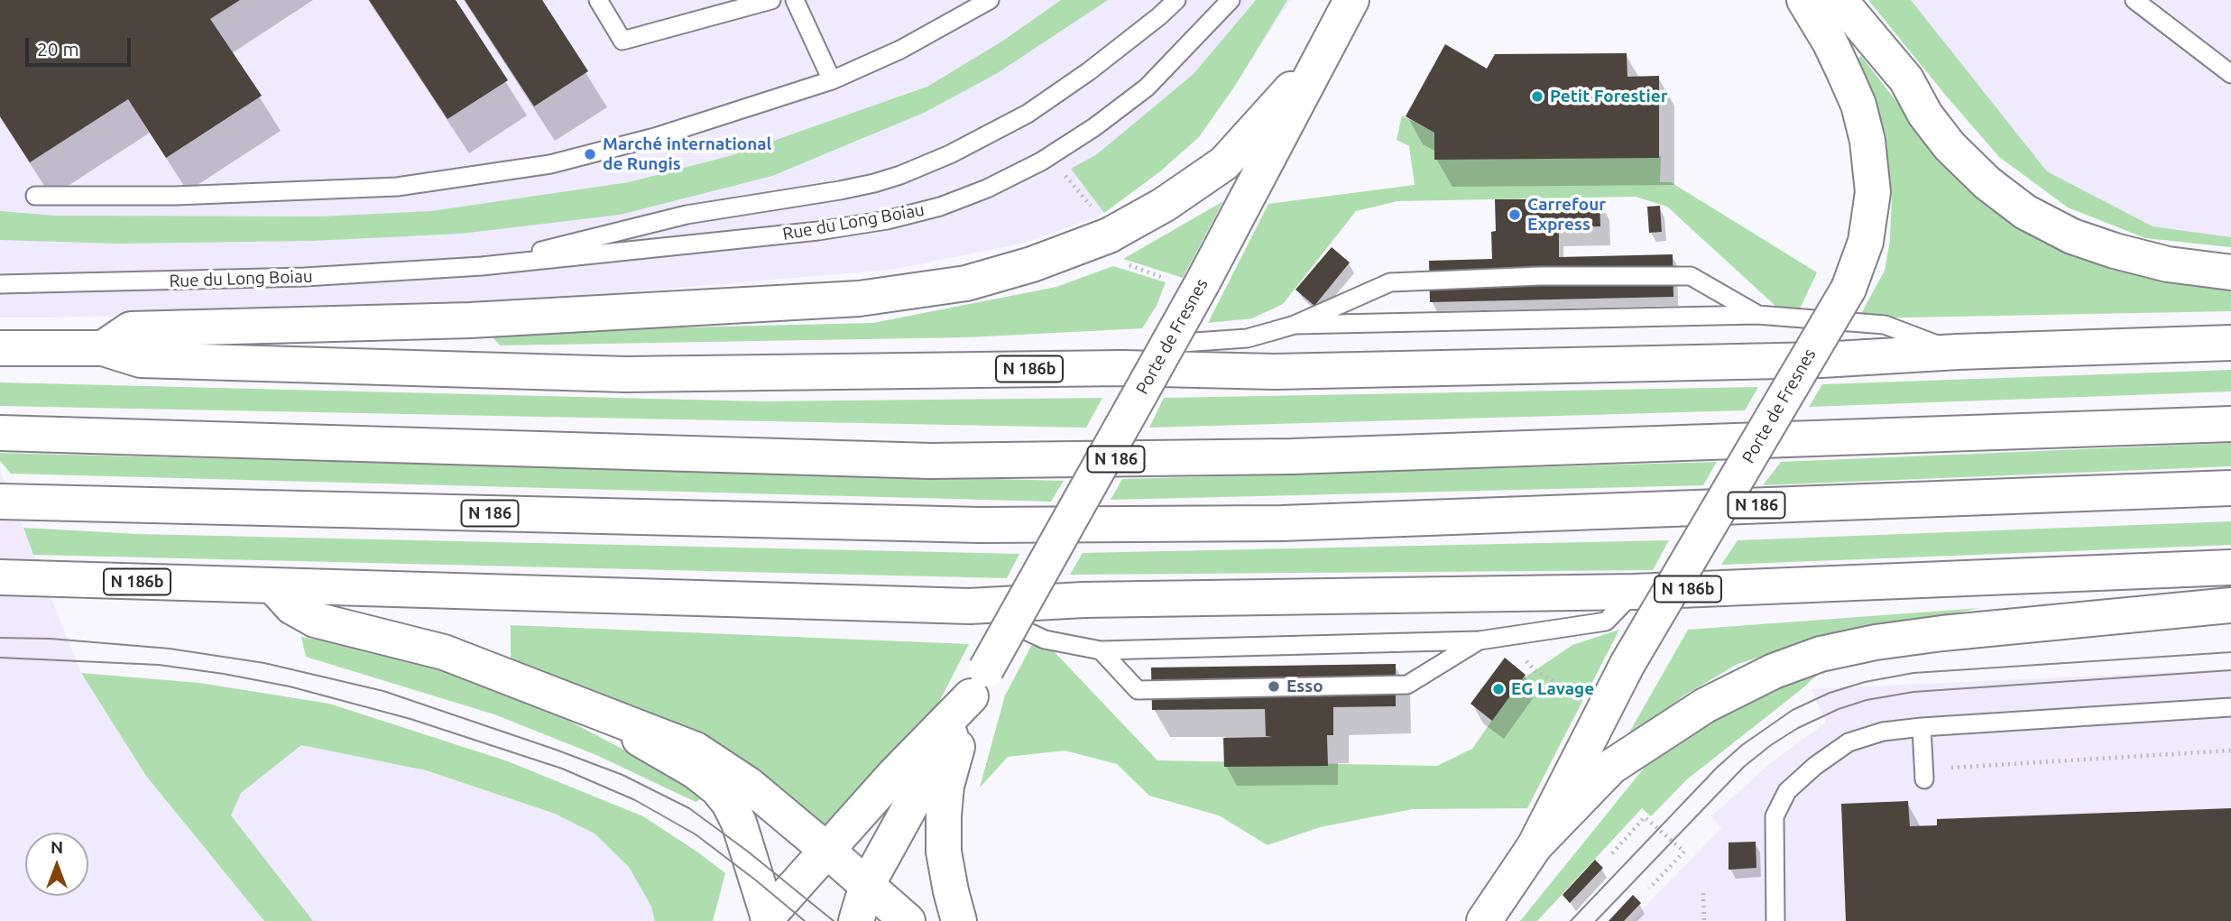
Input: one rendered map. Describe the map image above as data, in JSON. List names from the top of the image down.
{
  "streets": {
    "main road": ["Porte de Fresnes", "N 186b", "N 186"],
    "lane": ["Rue du Long Boiau"]
  },
  "places": [
    "Petit Forestier",
    "Marché international de Rungis",
    "Carrefour Express",
    "Esso",
    "EG Lavage"
  ],
  "scale_bar": "20 m",
  "north": "top"
}
